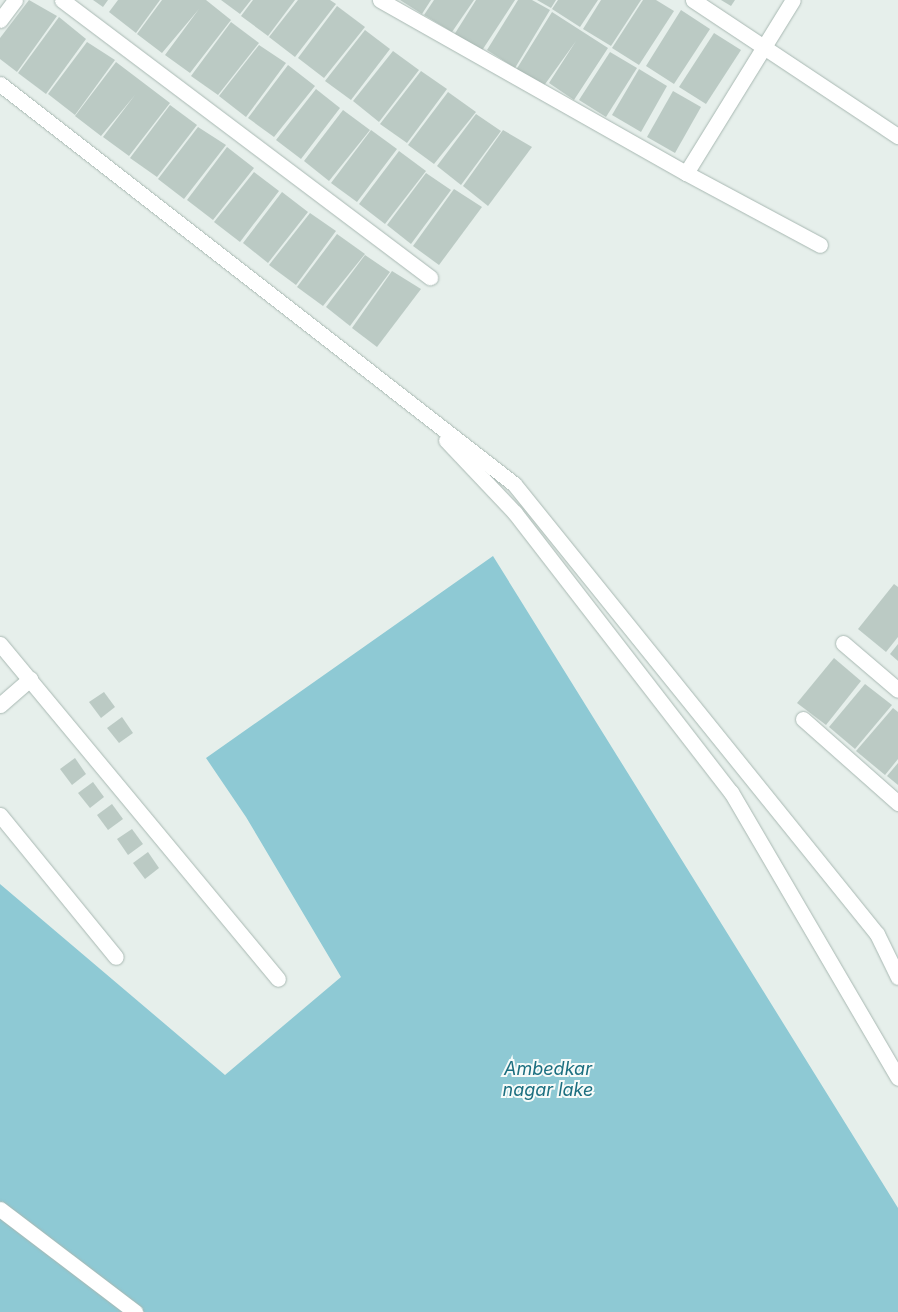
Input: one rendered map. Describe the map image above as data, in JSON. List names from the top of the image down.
{
  "water": ["Ambedkar nagar lake"]
}
